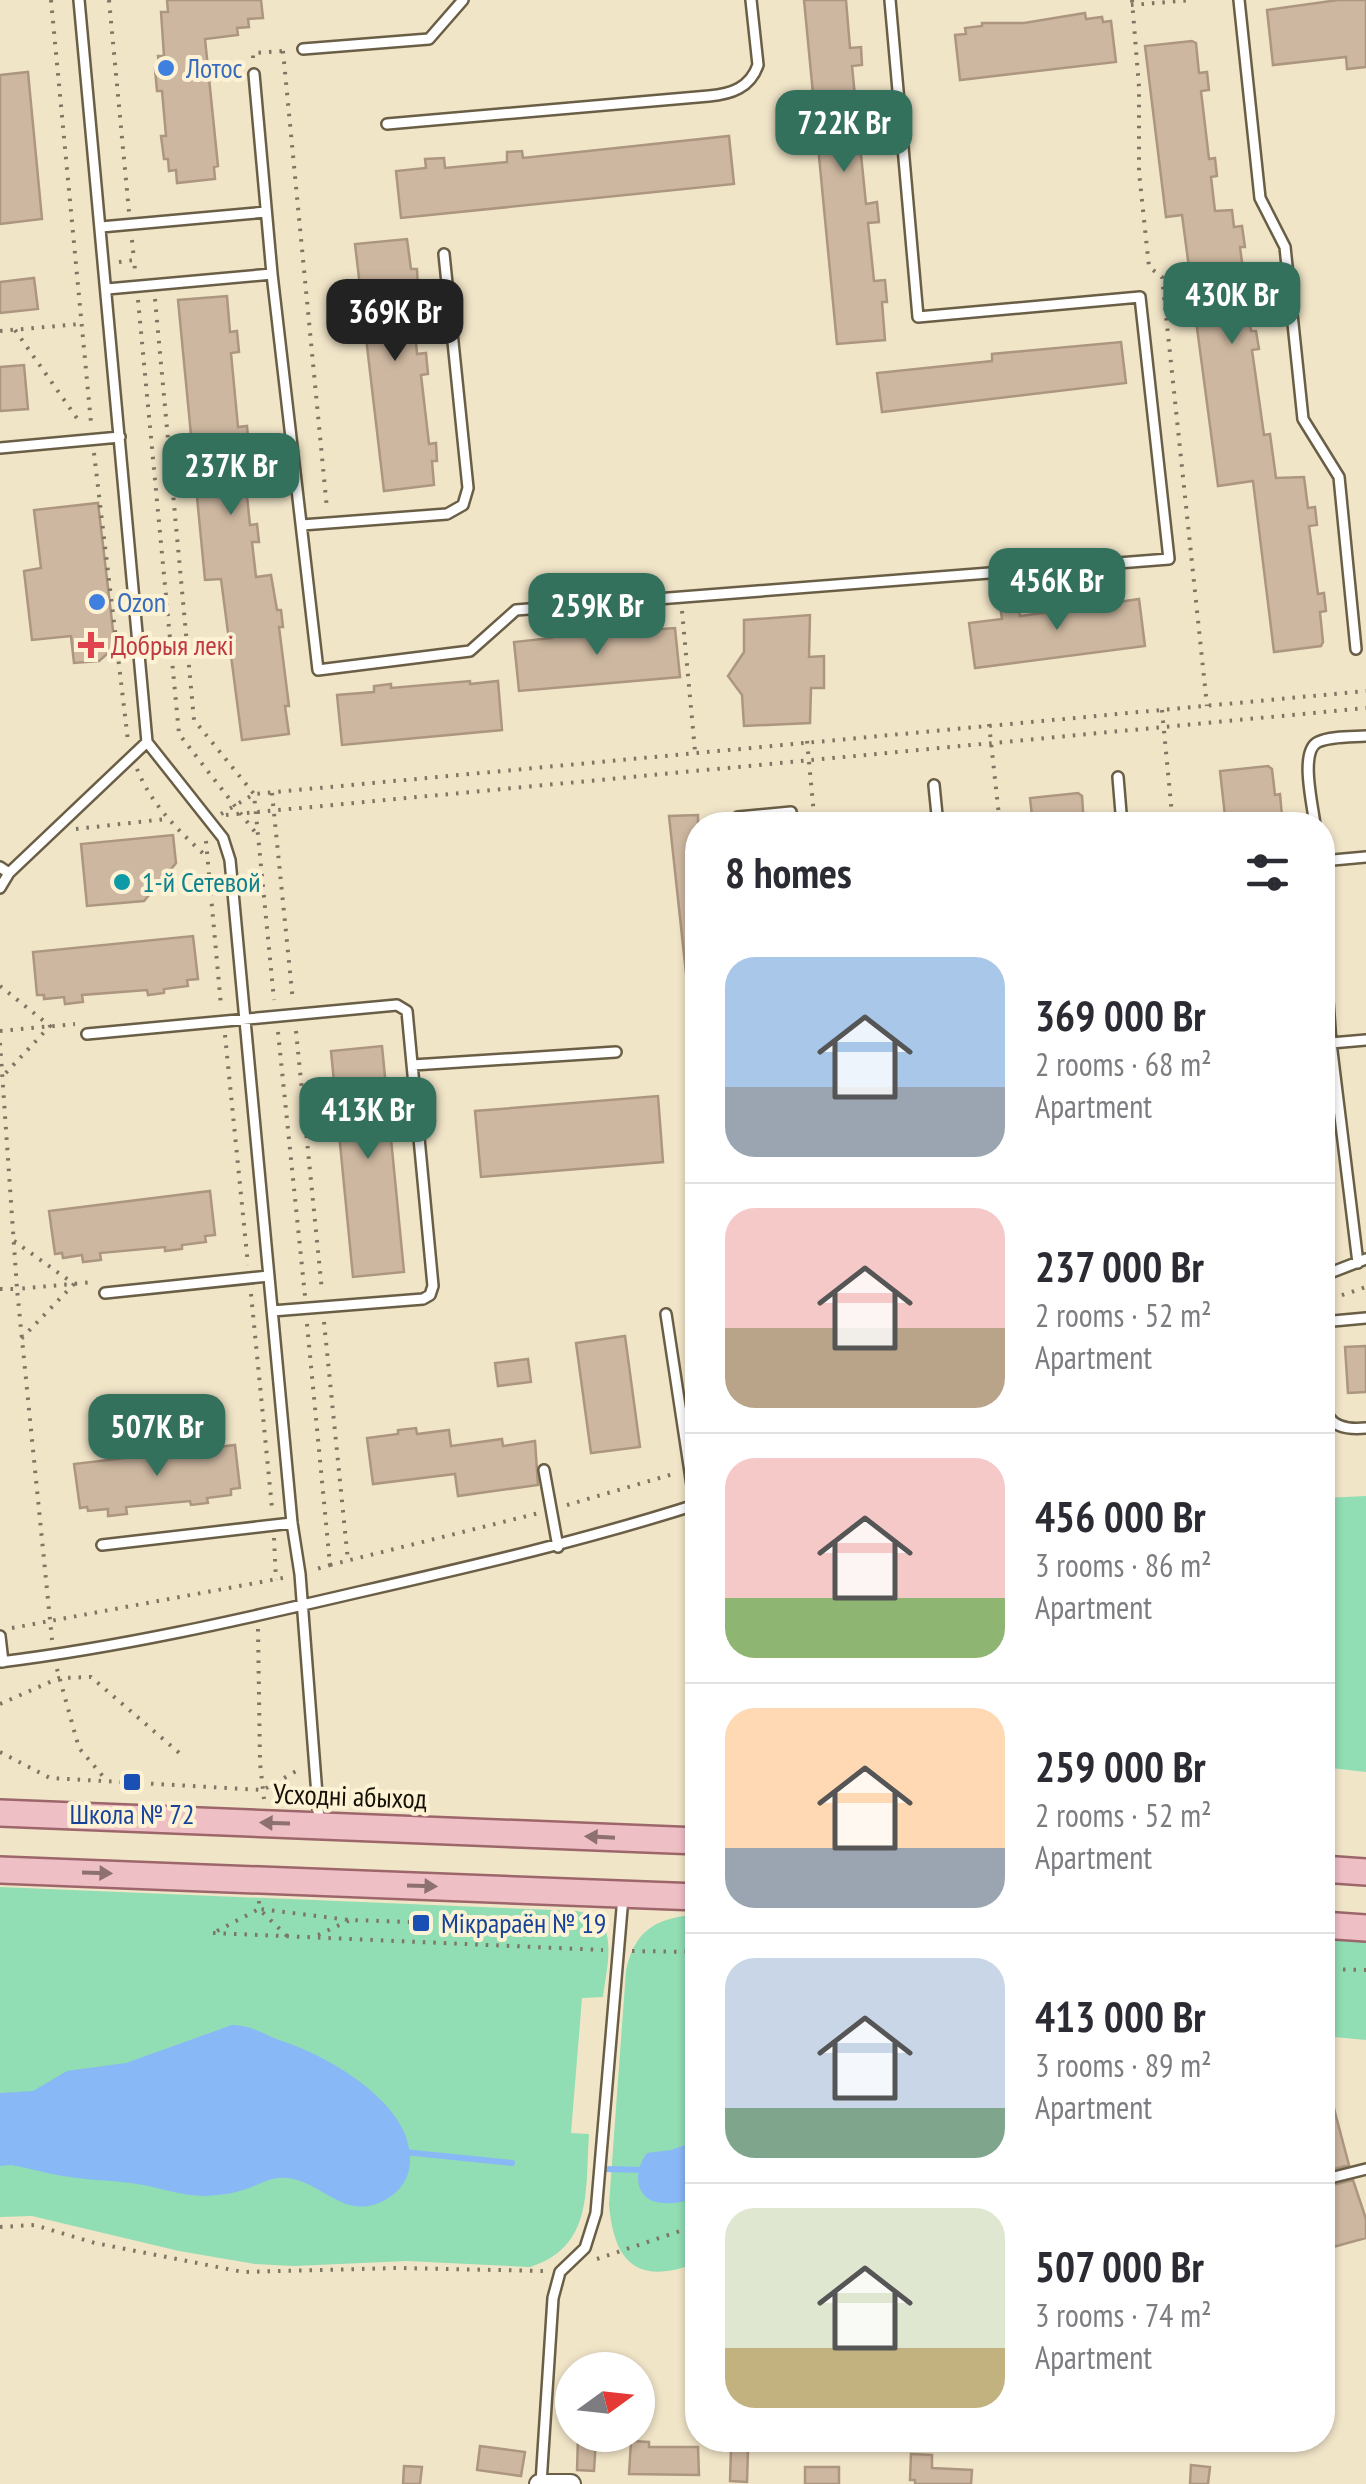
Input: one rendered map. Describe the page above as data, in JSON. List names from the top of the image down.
{
  "streets": {
    "main road": ["Усходні абыход"]
  },
  "places": {
    "other": ["Лотос", "Ozon", "1-й Сетевой"],
    "health": ["Добрыя лекі"],
    "transit": ["Школа № 72", "Мікрараён № 19"]
  },
  "north": "right",
  "page": {
    "price": [
      "722K Br",
      "430K Br",
      "369K Br",
      "237K Br",
      "456K Br",
      "259K Br",
      "413K Br",
      "507K Br"
    ],
    "heading": "8 homes",
    "list": [
      {
        "name": "369 000 Br",
        "note": "2 rooms · 68 m² · Apartment"
      },
      {
        "name": "237 000 Br",
        "note": "2 rooms · 52 m² · Apartment"
      },
      {
        "name": "456 000 Br",
        "note": "3 rooms · 86 m² · Apartment"
      },
      {
        "name": "259 000 Br",
        "note": "2 rooms · 52 m² · Apartment"
      },
      {
        "name": "413 000 Br",
        "note": "3 rooms · 89 m² · Apartment"
      },
      {
        "name": "507 000 Br",
        "note": "3 rooms · 74 m² · Apartment"
      }
    ]
  }
}
